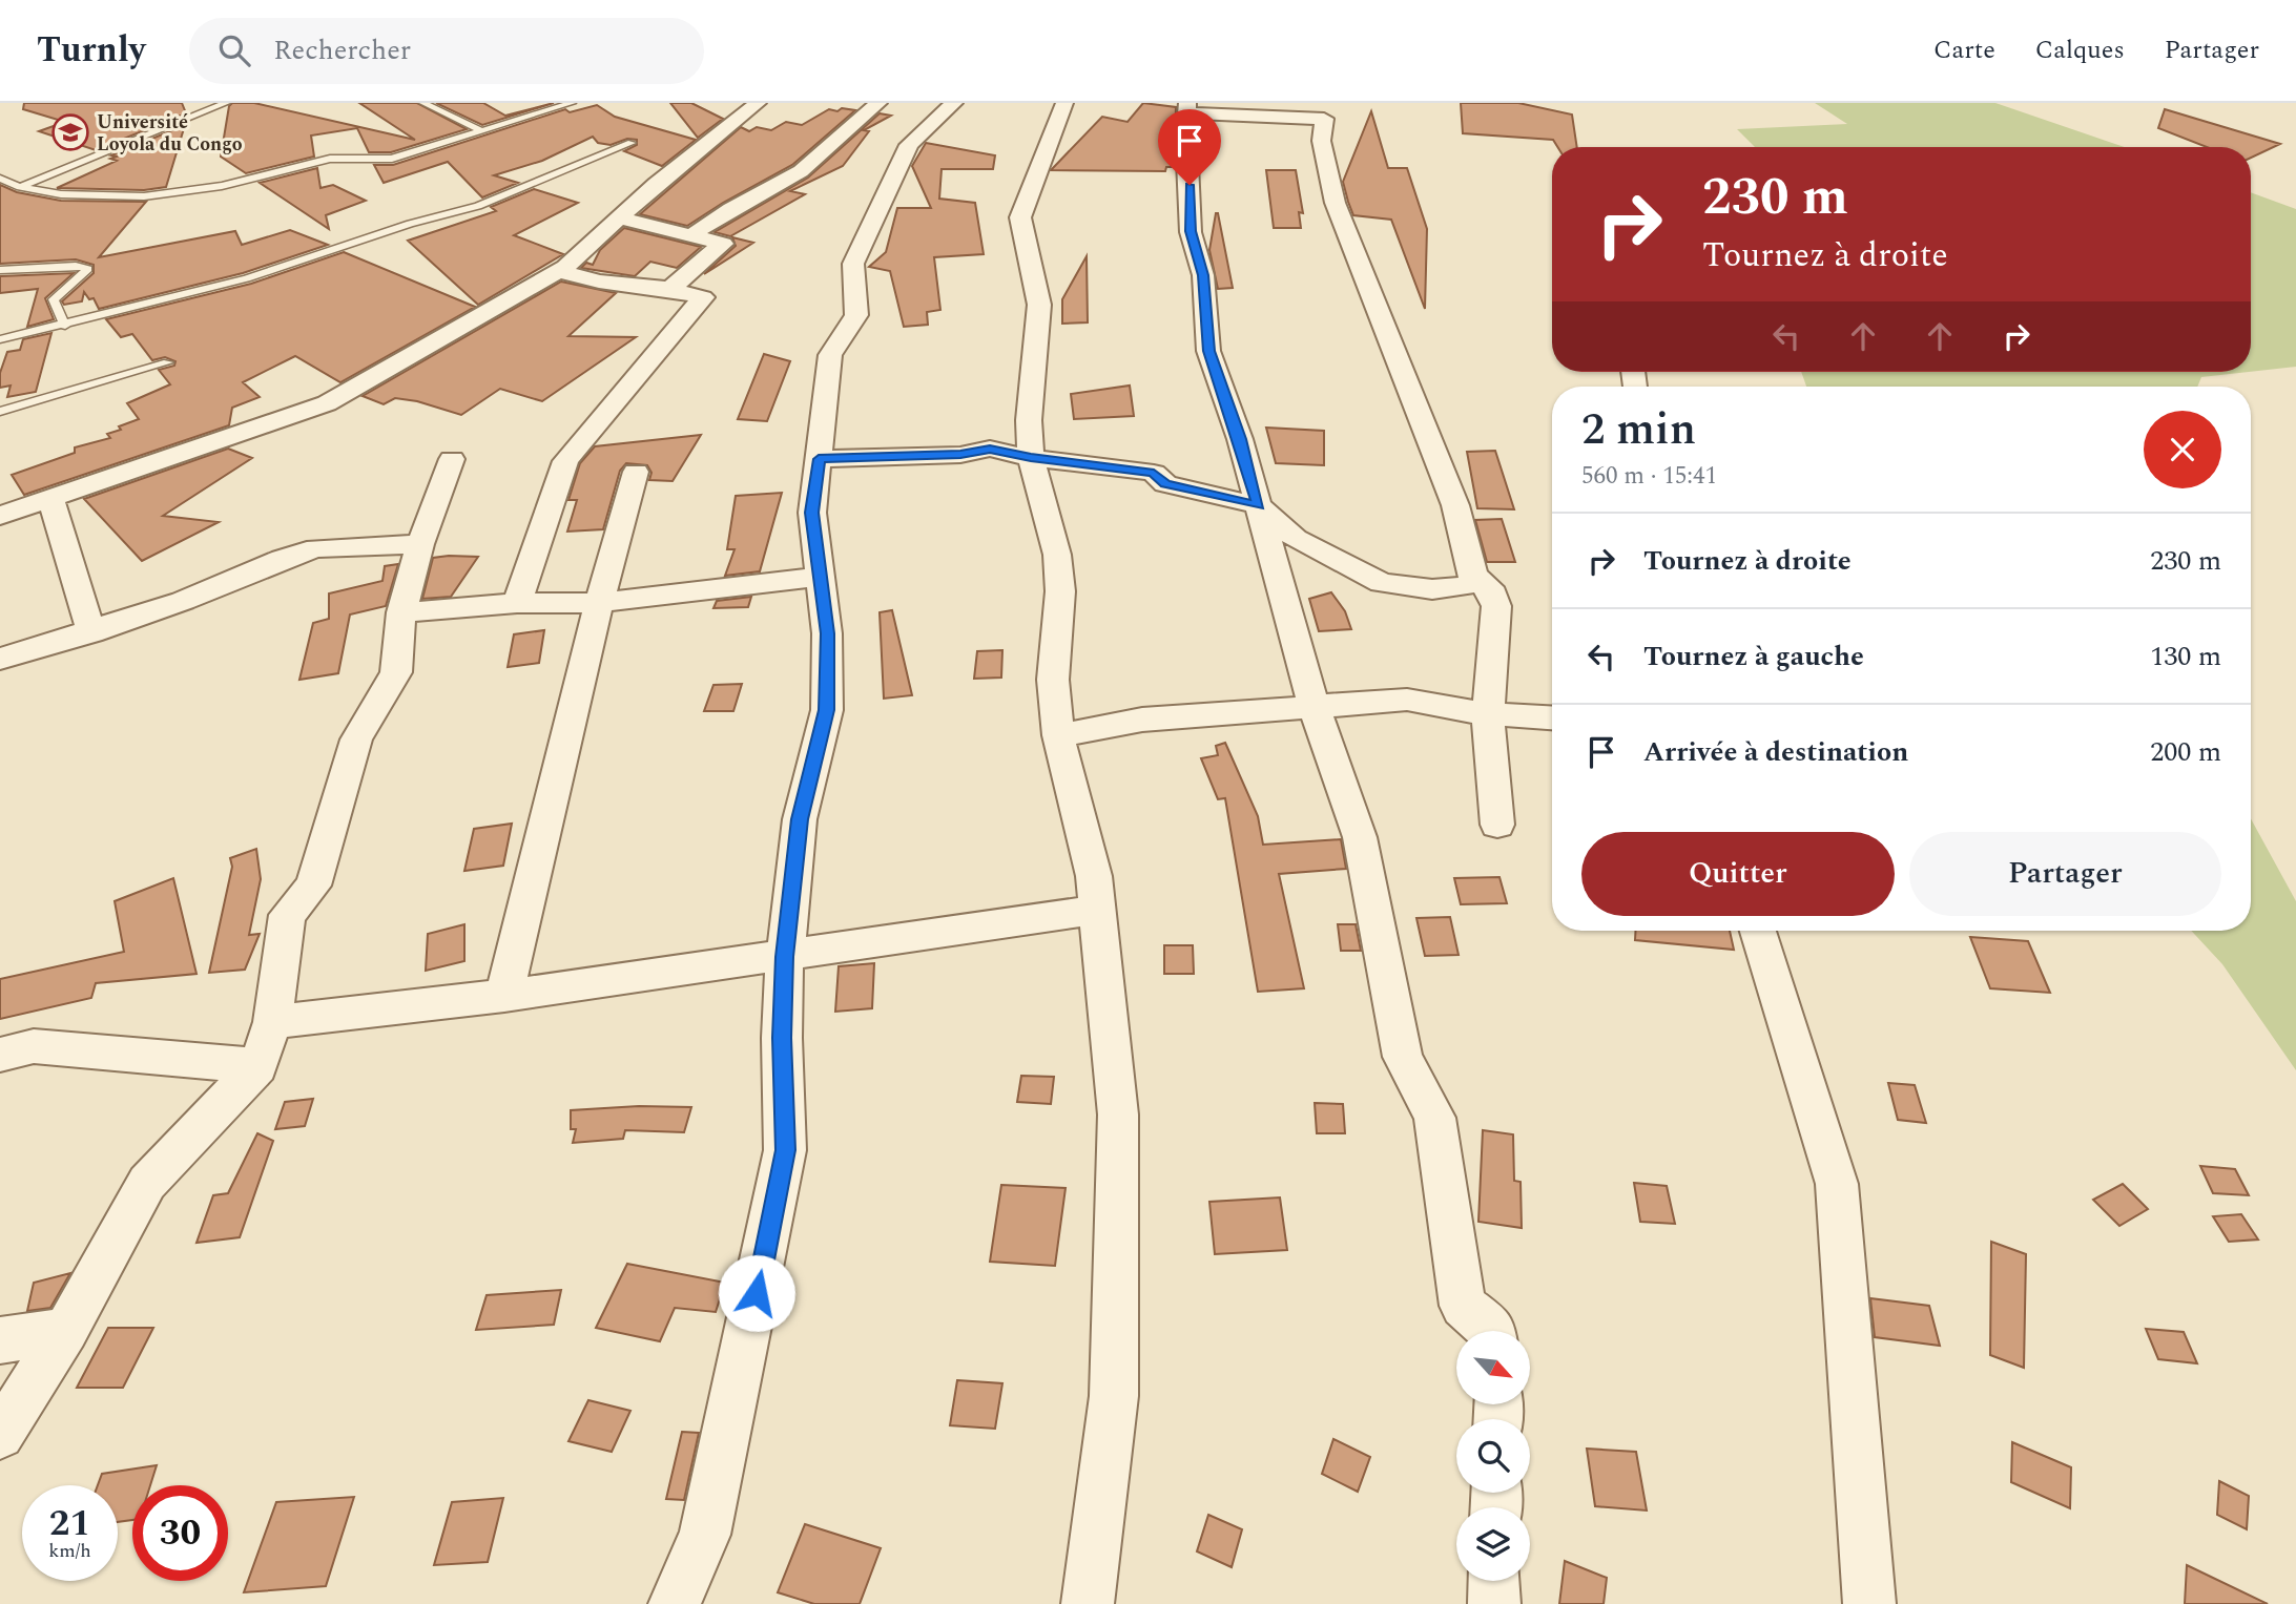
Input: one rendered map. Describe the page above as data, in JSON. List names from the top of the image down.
{
  "places": {
    "school or university": ["Université Loyola du Congo"]
  },
  "north": "bottom right",
  "page": {
    "header": "Turnly",
    "search": "Rechercher",
    "nav": ["Carte", "Calques", "Partager"],
    "turn": ["230 m", "Tournez à droite"],
    "heading": ["2 min", "560 m · 15:41"],
    "list": [
      {
        "name": "Tournez à droite",
        "value": "230 m"
      },
      {
        "name": "Tournez à gauche",
        "value": "130 m"
      },
      {
        "name": "Arrivée à destination",
        "value": "200 m"
      }
    ],
    "buttons": ["Quitter", "Partager"],
    "speed": "21 km/h",
    "limit": "30"
  }
}
